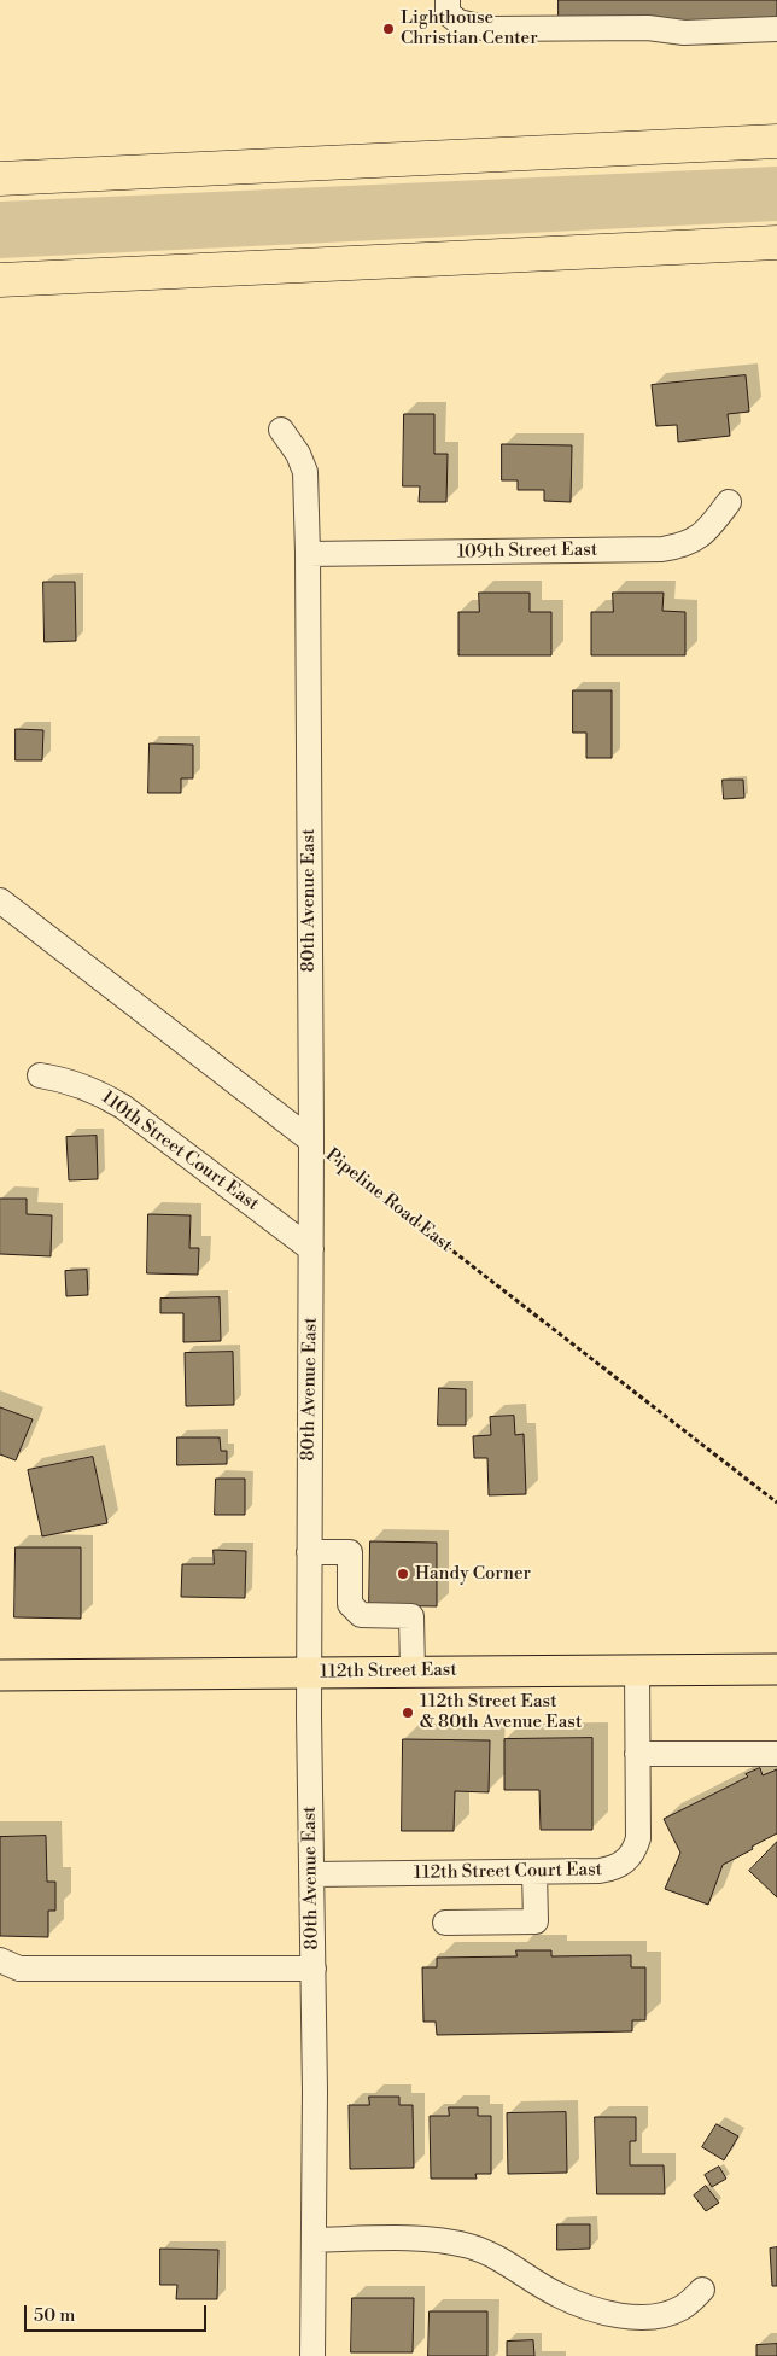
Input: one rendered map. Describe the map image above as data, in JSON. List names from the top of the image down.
{
  "streets": {
    "main road": ["112th Street East"],
    "street": [
      "109th Street East",
      "80th Avenue East",
      "110th Street Court East",
      "Pipeline Road East",
      "112th Street Court East"
    ]
  },
  "crossings": [
    ["109th Street East", "80th Avenue East"],
    ["80th Avenue East", "110th Street Court East"],
    ["80th Avenue East", "Pipeline Road East"],
    ["80th Avenue East", "112th Street East"],
    ["80th Avenue East", "112th Street Court East"],
    ["112th Street East", "112th Street Court East"]
  ],
  "places": ["Lighthouse Christian Center", "Handy Corner", "112th Street East & 80th Avenue East"],
  "scale_bar": "50 m"
}
